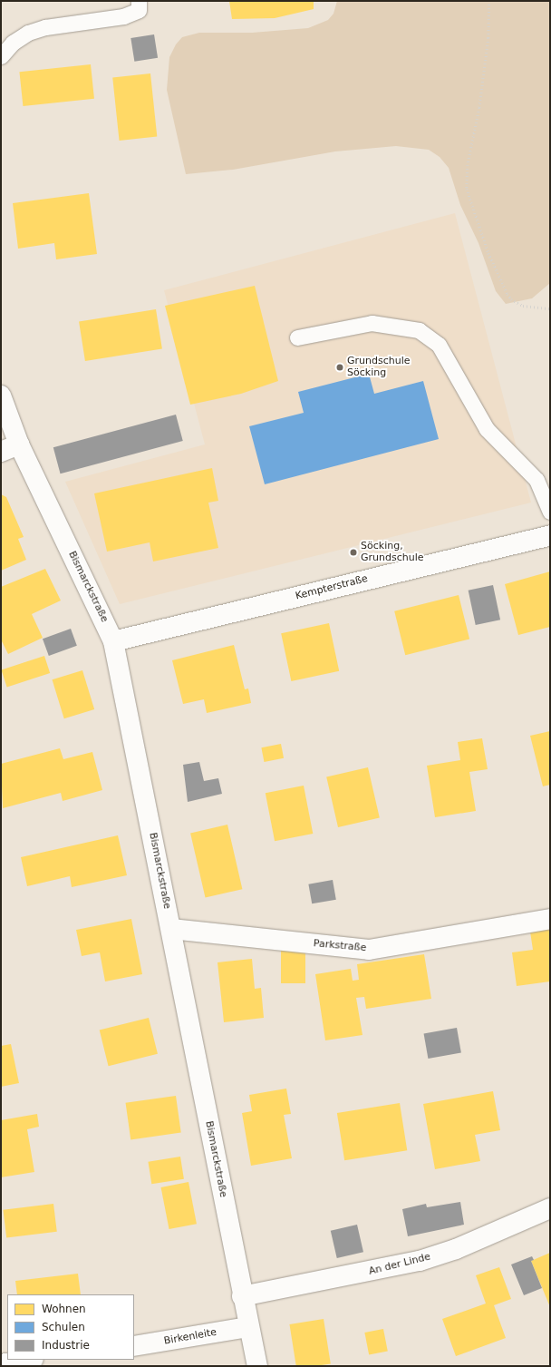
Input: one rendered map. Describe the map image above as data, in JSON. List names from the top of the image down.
{
  "streets": {
    "street": [
      "Bismarckstraße",
      "Kempterstraße",
      "Parkstraße",
      "An der Linde",
      "Birkenleite"
    ]
  },
  "crossings": [
    ["Bismarckstraße", "Kempterstraße"],
    ["Bismarckstraße", "Parkstraße"],
    ["Bismarckstraße", "An der Linde"],
    ["Bismarckstraße", "Birkenleite"]
  ],
  "places": ["Grundschule Söcking", "Söcking, Grundschule"],
  "legend": ["Wohnen", "Schulen", "Industrie"]
}
